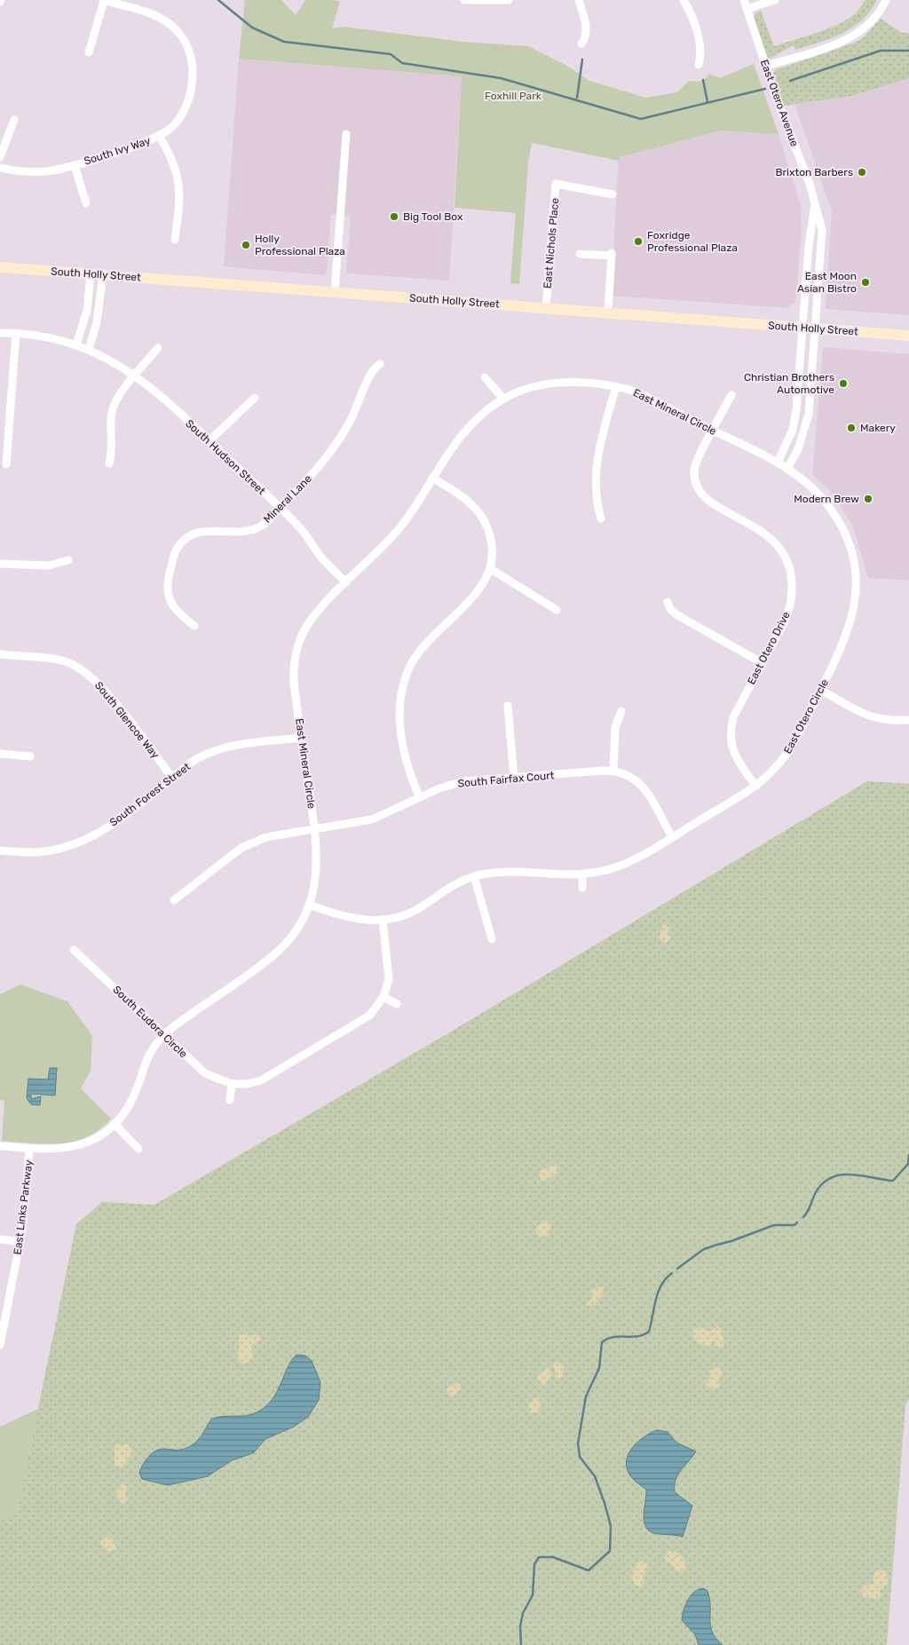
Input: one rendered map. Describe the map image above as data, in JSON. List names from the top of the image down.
{
  "streets": {
    "main road": ["South Holly Street"],
    "street": [
      "East Otero Avenue",
      "South Ivy Way",
      "East Nichols Place",
      "East Mineral Circle",
      "South Hudson Street",
      "Mineral Lane",
      "East Otero Drive",
      "East Otero Circle",
      "South Glencoe Way",
      "South Fairfax Court",
      "South Forest Street",
      "South Eudora Circle",
      "East Links Parkway"
    ]
  },
  "crossings": [
    ["East Otero Avenue", "South Holly Street"],
    ["East Otero Avenue", "East Mineral Circle"],
    ["East Otero Avenue", "East Otero Circle"],
    ["East Nichols Place", "South Holly Street"],
    ["East Mineral Circle", "South Hudson Street"],
    ["East Mineral Circle", "East Otero Drive"],
    ["East Mineral Circle", "East Otero Circle"],
    ["East Mineral Circle", "South Fairfax Court"],
    ["East Mineral Circle", "South Forest Street"],
    ["East Mineral Circle", "South Eudora Circle"],
    ["East Mineral Circle", "East Links Parkway"],
    ["South Hudson Street", "Mineral Lane"],
    ["East Otero Drive", "East Otero Circle"],
    ["East Otero Circle", "South Fairfax Court"],
    ["East Otero Circle", "South Eudora Circle"],
    ["South Glencoe Way", "South Forest Street"]
  ],
  "parks": ["Foxhill Park"],
  "places": [
    "Brixton Barbers",
    "Big Tool Box",
    "Foxridge Professional Plaza",
    "Holly Professional Plaza",
    "East Moon Asian Bistro",
    "Christian Brothers Automotive",
    "Makery",
    "Modern Brew"
  ]
}
